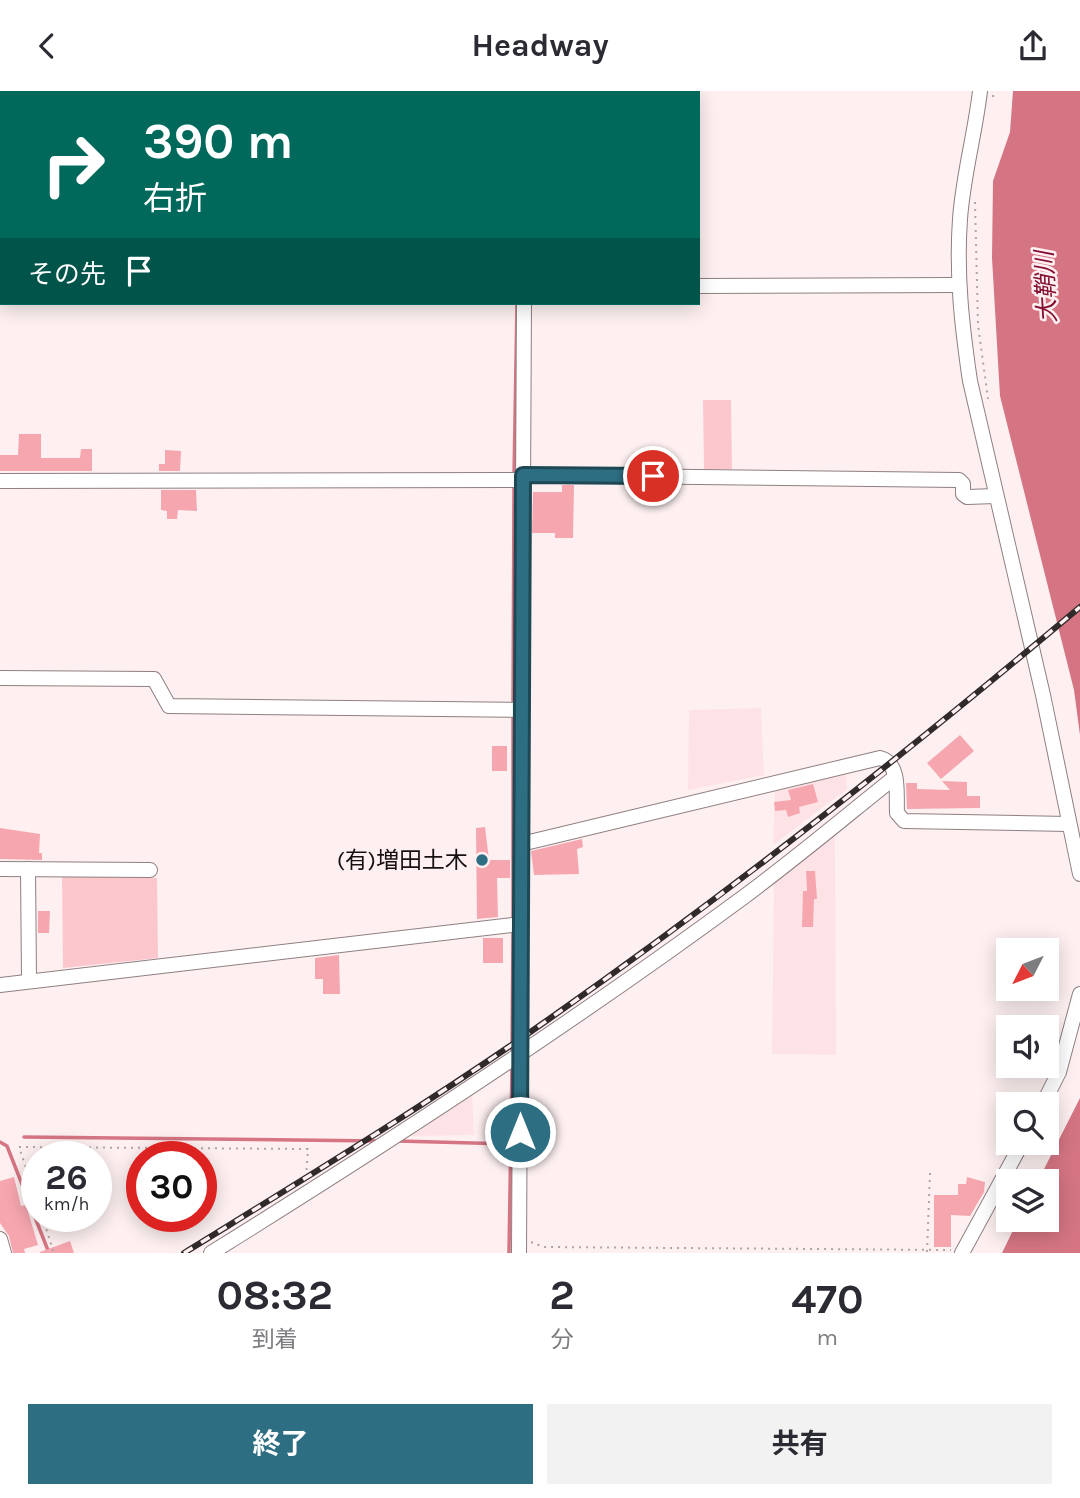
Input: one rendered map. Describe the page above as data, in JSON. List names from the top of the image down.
{
  "water": ["大鞘川"],
  "places": ["(有)増田土木"],
  "north": "bottom left",
  "page": {
    "header": "Headway",
    "turn": ["390 m", "右折"],
    "then": "その先",
    "speed": "26 km/h",
    "limit": "30",
    "eta": [
      "08:32",
      "到着",
      "2",
      "分",
      "470",
      "m"
    ],
    "buttons": ["終了", "共有"]
  }
}
